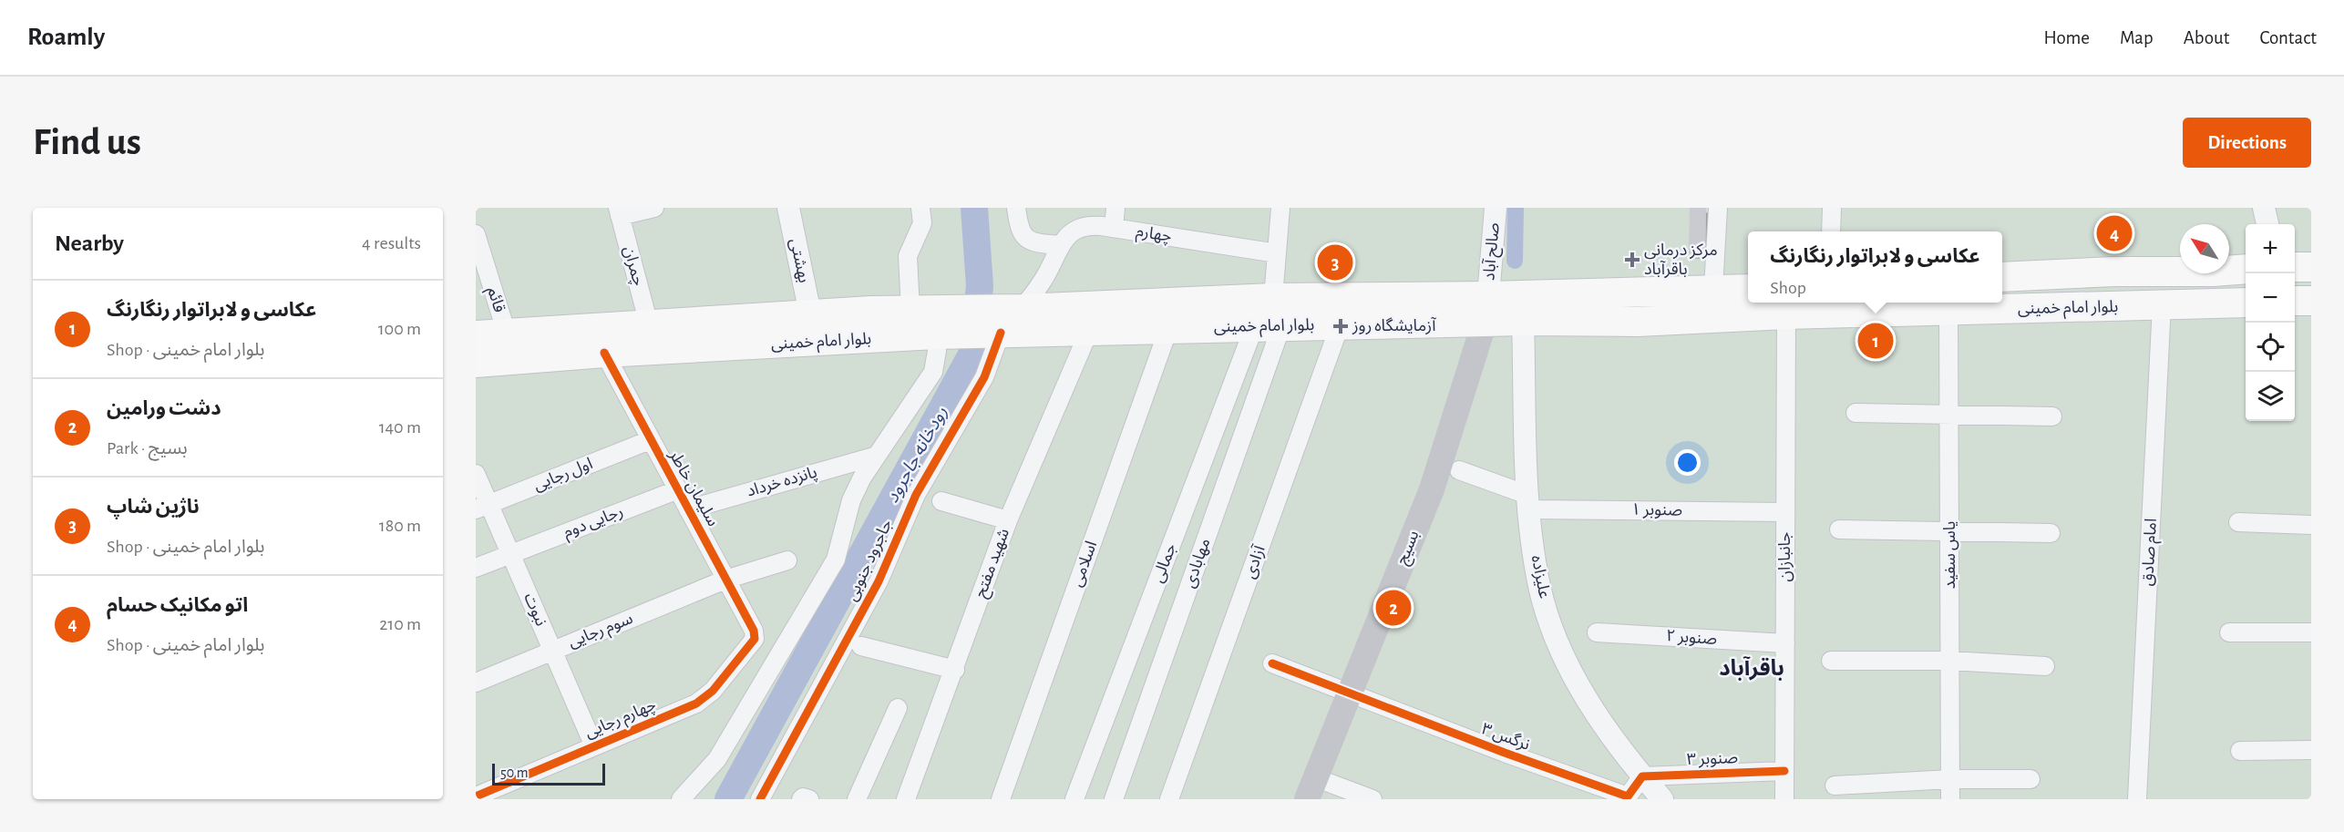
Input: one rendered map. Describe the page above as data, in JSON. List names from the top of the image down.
{
  "streets": {
    "main road": ["بلوار امام خمینی", "بسیج"],
    "street": [
      "چهارم",
      "صالح آباد",
      "بهشتی",
      "چمران",
      "قائم",
      "اول رجایی",
      "پانزده خرداد",
      "سلیمان خاطر",
      "صنوبر ۱",
      "رجایی دوم",
      "امام صادق",
      "یاس سفید",
      "جانبازان",
      "جاجرود جنوبی",
      "آزادی",
      "شهید مفتح",
      "جمالی",
      "مهابادی",
      "اسلامی",
      "علیزاده",
      "نبوت",
      "سوم رجایی",
      "صنوبر ۲",
      "چهارم رجایی",
      "نرگس ۳",
      "صنوبر ۳"
    ]
  },
  "crossings": [
    ["چهارم", "جاجرود جنوبی"],
    ["صالح آباد", "بلوار امام خمینی"],
    ["صالح آباد", "بسیج"],
    ["بهشتی", "بلوار امام خمینی"],
    ["چمران", "بلوار امام خمینی"],
    ["قائم", "بلوار امام خمینی"],
    ["بلوار امام خمینی", "سلیمان خاطر"],
    ["بلوار امام خمینی", "بسیج"],
    ["بلوار امام خمینی", "امام صادق"],
    ["بلوار امام خمینی", "یاس سفید"],
    ["بلوار امام خمینی", "جانبازان"],
    ["بلوار امام خمینی", "جاجرود جنوبی"],
    ["بلوار امام خمینی", "آزادی"],
    ["بلوار امام خمینی", "شهید مفتح"],
    ["بلوار امام خمینی", "جمالی"],
    ["بلوار امام خمینی", "مهابادی"],
    ["بلوار امام خمینی", "اسلامی"],
    ["بلوار امام خمینی", "علیزاده"],
    ["اول رجایی", "سلیمان خاطر"],
    ["اول رجایی", "نبوت"],
    ["پانزده خرداد", "سلیمان خاطر"],
    ["سلیمان خاطر", "رجایی دوم"],
    ["سلیمان خاطر", "سوم رجایی"],
    ["سلیمان خاطر", "چهارم رجایی"],
    ["صنوبر ۱", "جانبازان"],
    ["صنوبر ۱", "علیزاده"],
    ["رجایی دوم", "نبوت"],
    ["بسیج", "نرگس ۳"],
    ["جانبازان", "صنوبر ۲"],
    ["جانبازان", "صنوبر ۳"],
    ["جمالی", "مهابادی"],
    ["علیزاده", "نرگس ۳"],
    ["علیزاده", "صنوبر ۳"],
    ["نبوت", "سوم رجایی"],
    ["نبوت", "چهارم رجایی"],
    ["نرگس ۳", "صنوبر ۳"]
  ],
  "districts": ["باقرآباد"],
  "water": ["رودخانه جاجرود"],
  "places": {
    "health": ["مرکز درمانی باقرآباد", "آزمایشگاه روز"]
  },
  "scale_bar": "50 m",
  "north": "top left",
  "page": {
    "header": "Roamly",
    "nav": [
      "Home",
      "Map",
      "About",
      "Contact"
    ],
    "buttons": "Directions",
    "title": "Find us",
    "heading": ["Nearby", "4 results"],
    "pins": [
      "4",
      "3",
      "1",
      "2"
    ],
    "map_buttons": ["+", "−"],
    "popup": ["عکاسی و لابراتوار رنگارنگ", "Shop"],
    "list": [
      {
        "mark": "1",
        "name": "عکاسی و لابراتوار رنگارنگ",
        "note": "Shop · بلوار امام خمینی",
        "value": "100 m"
      },
      {
        "mark": "2",
        "name": "دشت ورامین",
        "note": "Park · بسیج",
        "value": "140 m"
      },
      {
        "mark": "3",
        "name": "ناژین شاپ",
        "note": "Shop · بلوار امام خمینی",
        "value": "180 m"
      },
      {
        "mark": "4",
        "name": "اتو مکانیک حسام",
        "note": "Shop · بلوار امام خمینی",
        "value": "210 m"
      }
    ],
    "scale": "50 m"
  }
}
